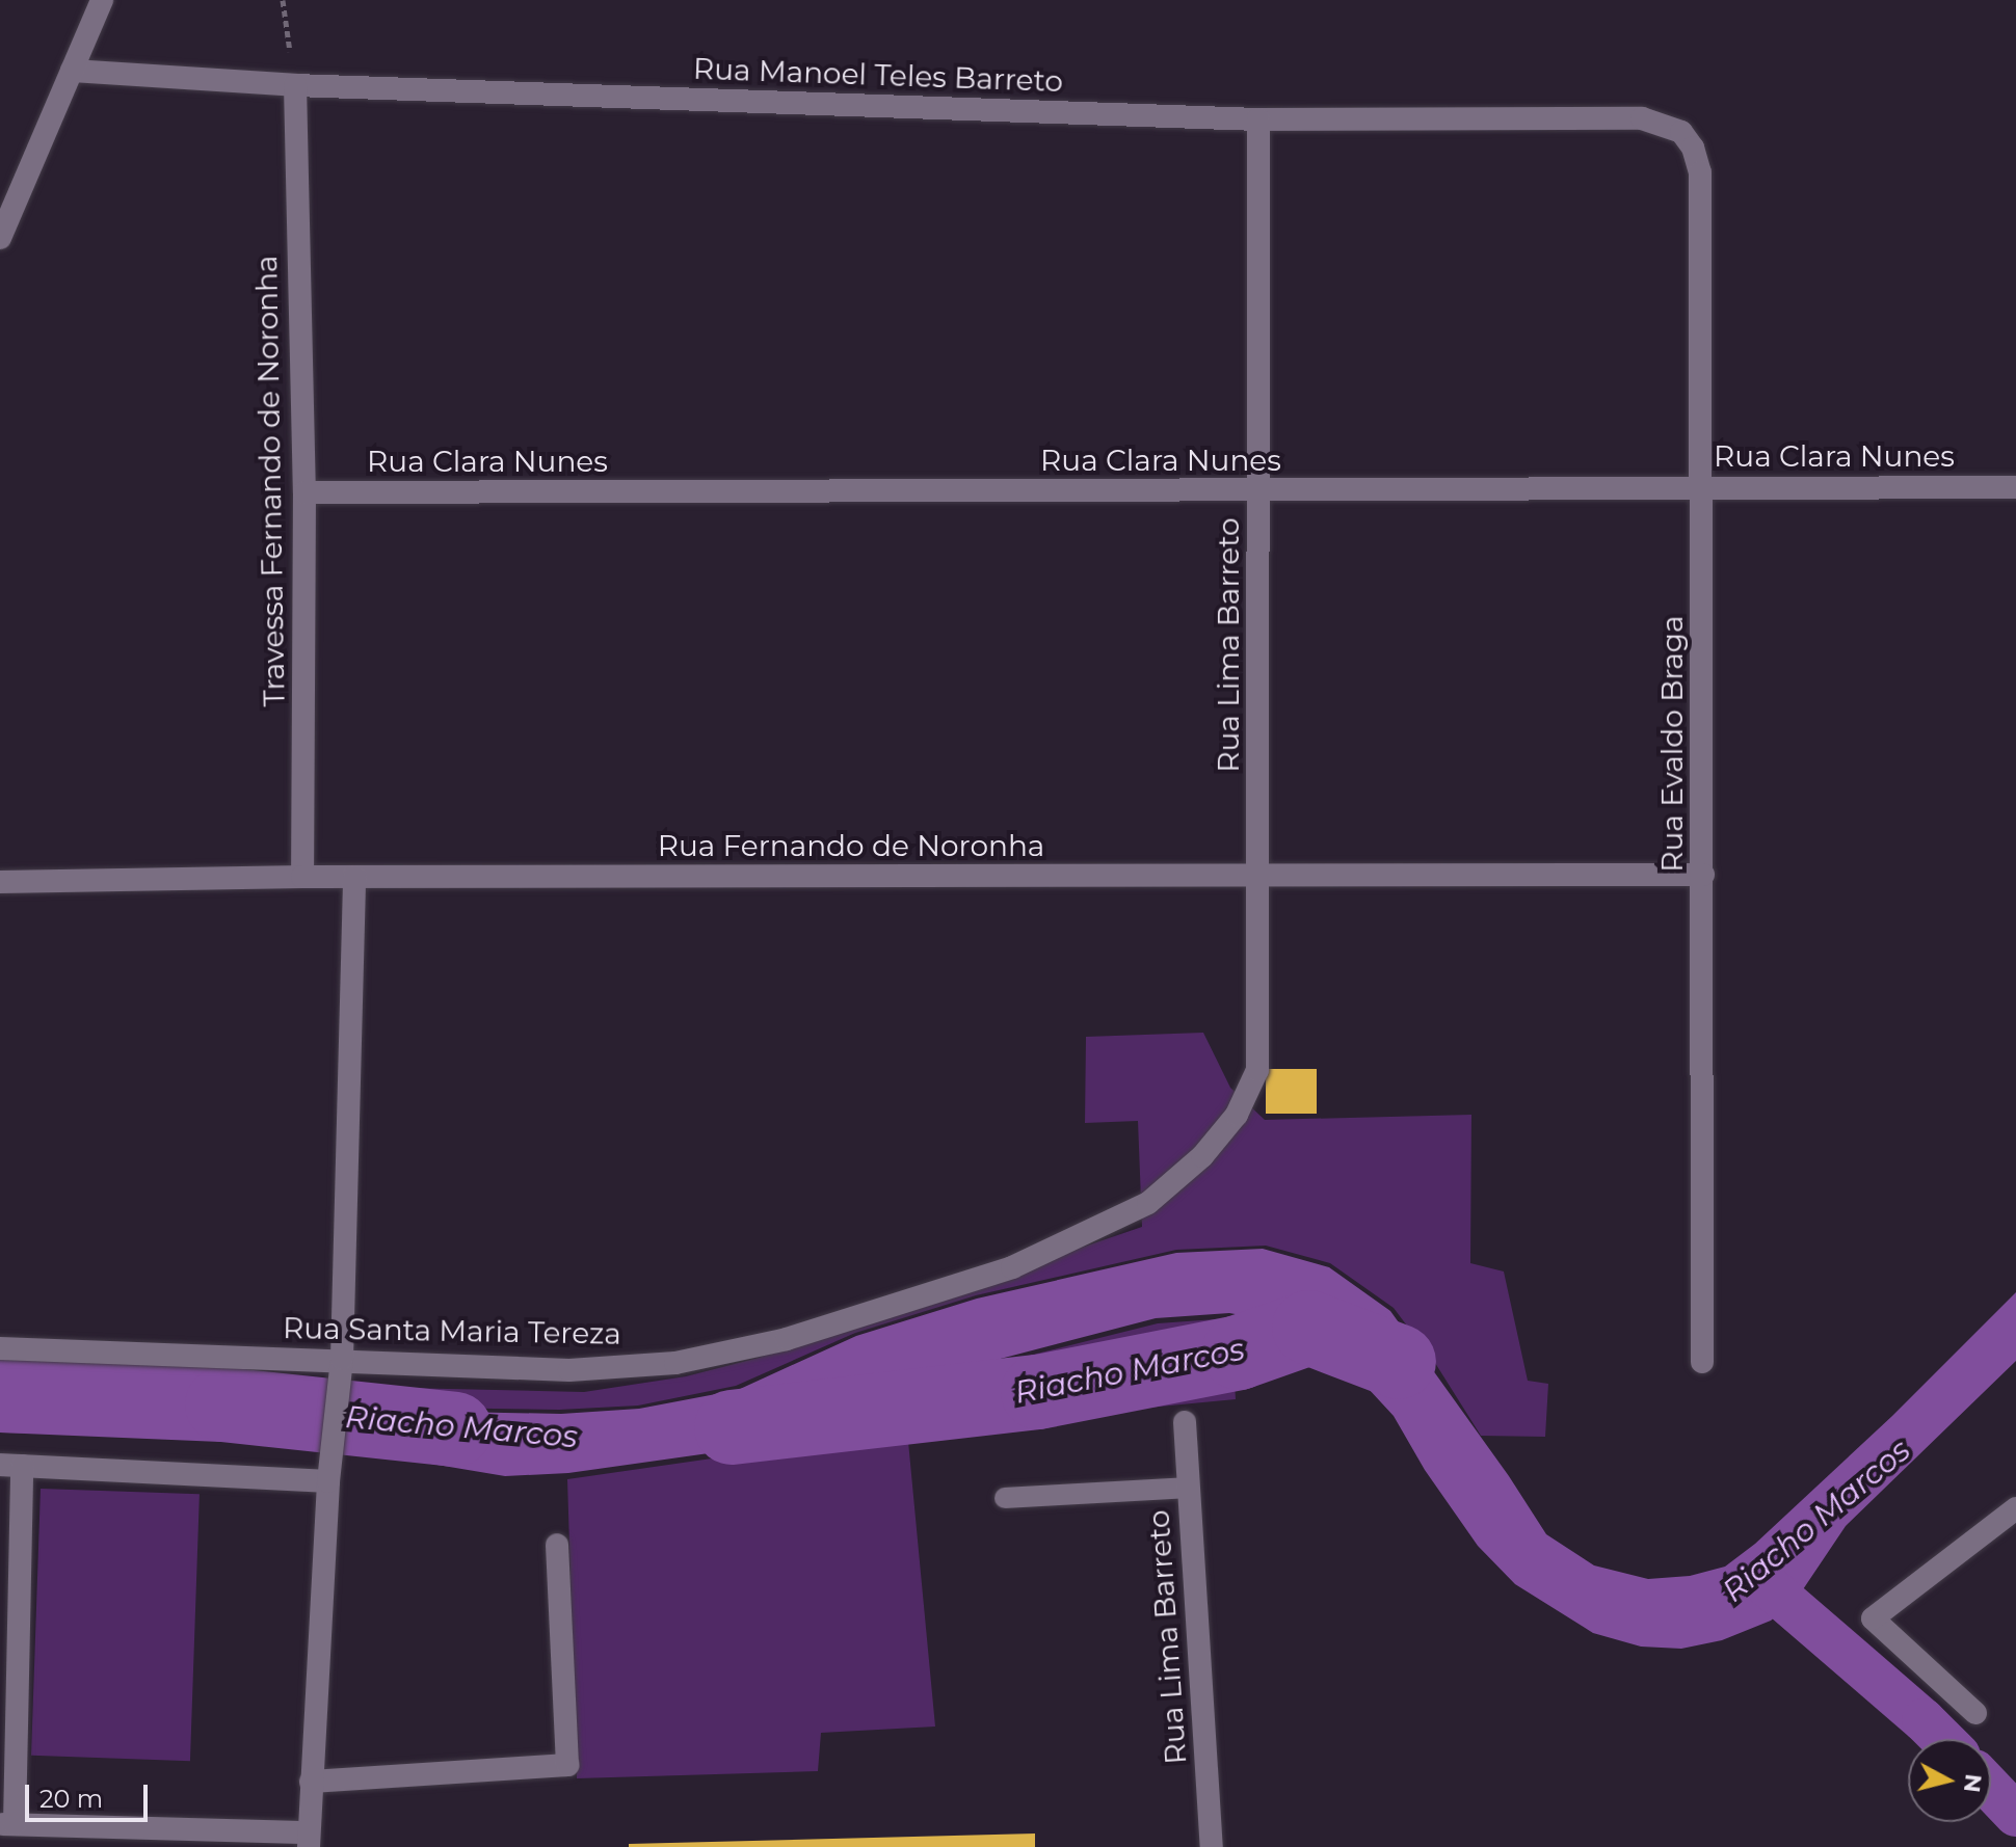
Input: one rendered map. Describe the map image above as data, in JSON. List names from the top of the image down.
{
  "streets": {
    "street": [
      "Rua Manoel Teles Barreto",
      "Rua Clara Nunes",
      "Travessa Fernando de Noronha",
      "Rua Lima Barreto",
      "Rua Evaldo Braga",
      "Rua Fernando de Noronha",
      "Rua Santa Maria Tereza"
    ]
  },
  "crossings": [
    ["Rua Manoel Teles Barreto", "Travessa Fernando de Noronha"],
    ["Rua Manoel Teles Barreto", "Rua Lima Barreto"],
    ["Rua Manoel Teles Barreto", "Rua Evaldo Braga"],
    ["Rua Clara Nunes", "Travessa Fernando de Noronha"],
    ["Rua Clara Nunes", "Rua Lima Barreto"],
    ["Rua Clara Nunes", "Rua Evaldo Braga"],
    ["Travessa Fernando de Noronha", "Rua Fernando de Noronha"],
    ["Rua Lima Barreto", "Rua Fernando de Noronha"],
    ["Rua Lima Barreto", "Rua Santa Maria Tereza"],
    ["Rua Evaldo Braga", "Rua Fernando de Noronha"]
  ],
  "water": ["Riacho Marcos"],
  "scale_bar": "20 m",
  "north": "right"
}
